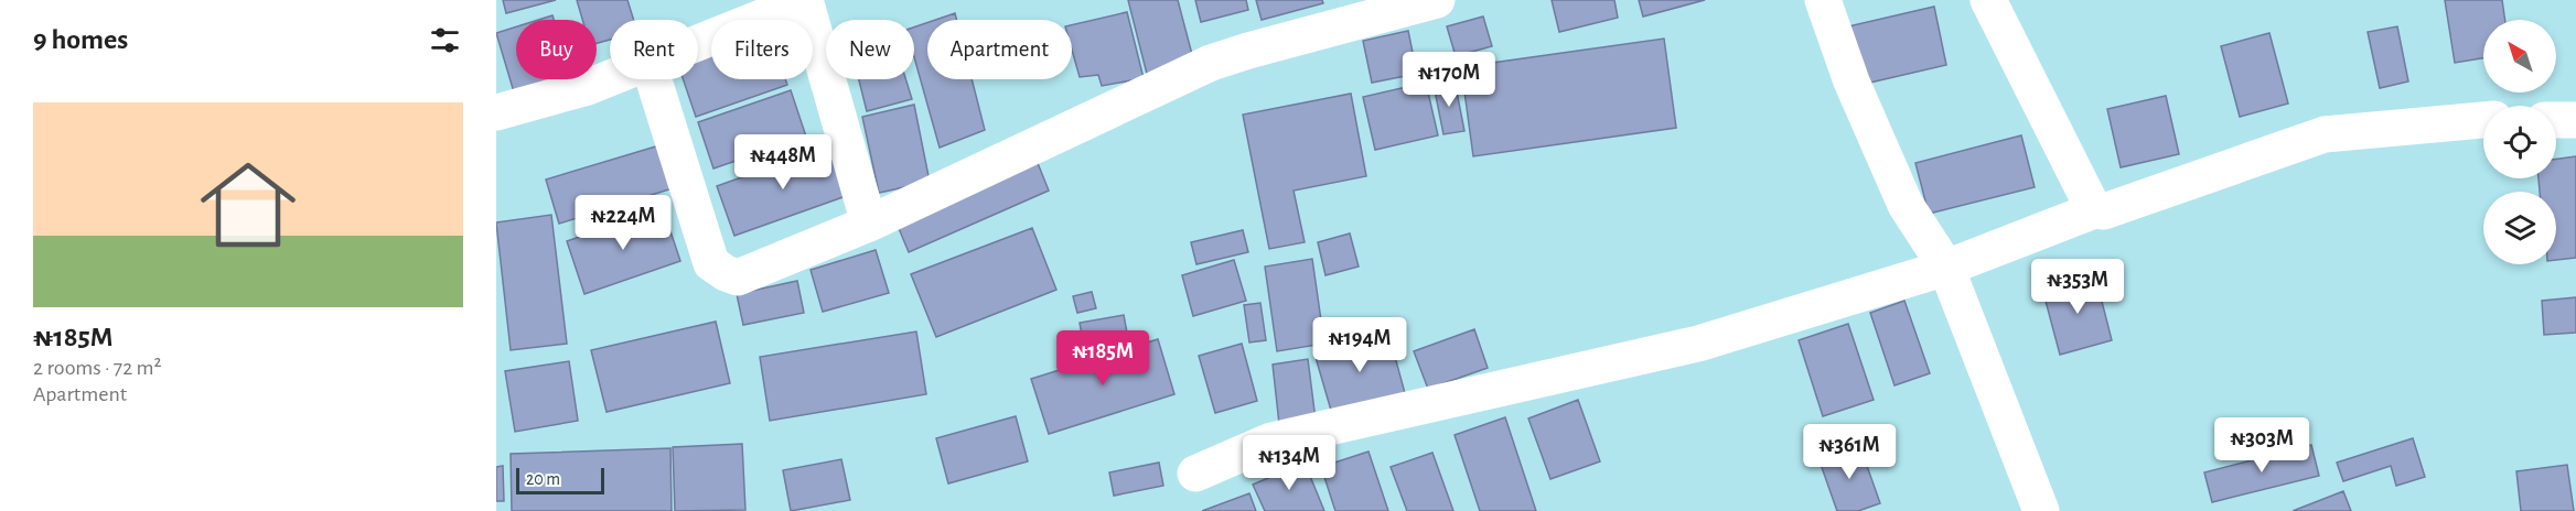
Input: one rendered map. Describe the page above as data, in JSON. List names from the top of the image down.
{
  "scale_bar": "20 m",
  "north": "top left",
  "page": {
    "heading": "9 homes",
    "chip": [
      "Buy",
      "Rent",
      "Filters",
      "New",
      "Apartment"
    ],
    "price": [
      "₦170M",
      "₦448M",
      "₦224M",
      "₦353M",
      "₦194M",
      "₦185M",
      "₦303M",
      "₦361M",
      "₦134M"
    ],
    "list": [
      {
        "name": "₦185M",
        "note": "2 rooms · 72 m² · Apartment"
      }
    ],
    "scale": "20 m"
  }
}
